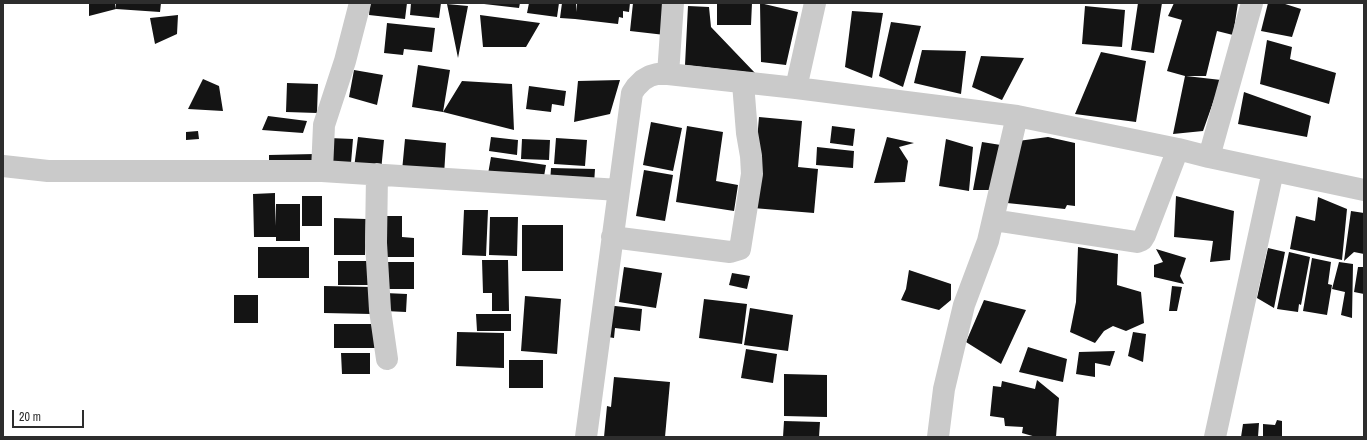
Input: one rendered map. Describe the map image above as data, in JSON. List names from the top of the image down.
{
  "scale_bar": "20 m"
}
